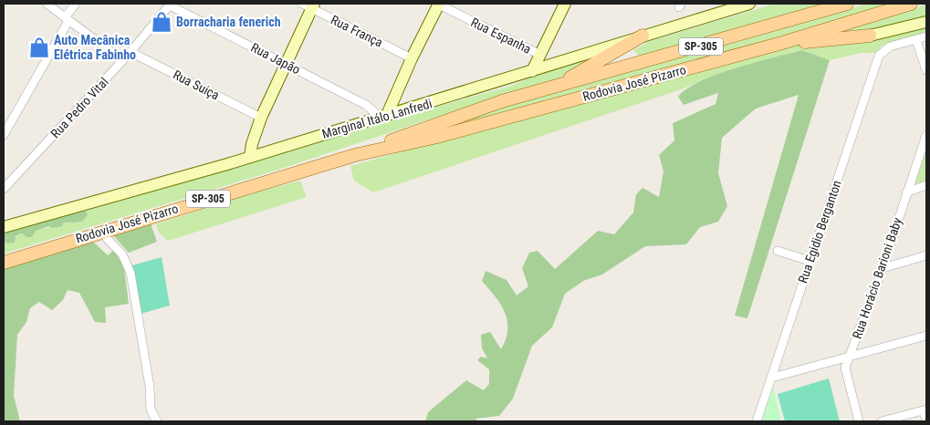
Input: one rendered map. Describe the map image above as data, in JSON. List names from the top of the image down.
{
  "streets": {
    "main road": ["SP-305", "Rodovia José Pizarro"],
    "street": [
      "Rua França",
      "Rua Espanha",
      "Rua Japão",
      "Rua Suiça",
      "Rua Pedro Vital",
      "Marginal Itálo Lanfredi",
      "Rua Egidio Berganton",
      "Rua Horácio Barioni Baby"
    ]
  },
  "crossings": [
    ["Rua Japão", "Rua Pedro Vital"],
    ["Rua Japão", "Marginal Itálo Lanfredi"],
    ["Rua Suiça", "Rua Pedro Vital"]
  ],
  "places": {
    "shop": ["Borracharia fenerich", "Auto Mecânica Elétrica Fabinho"]
  }
}
